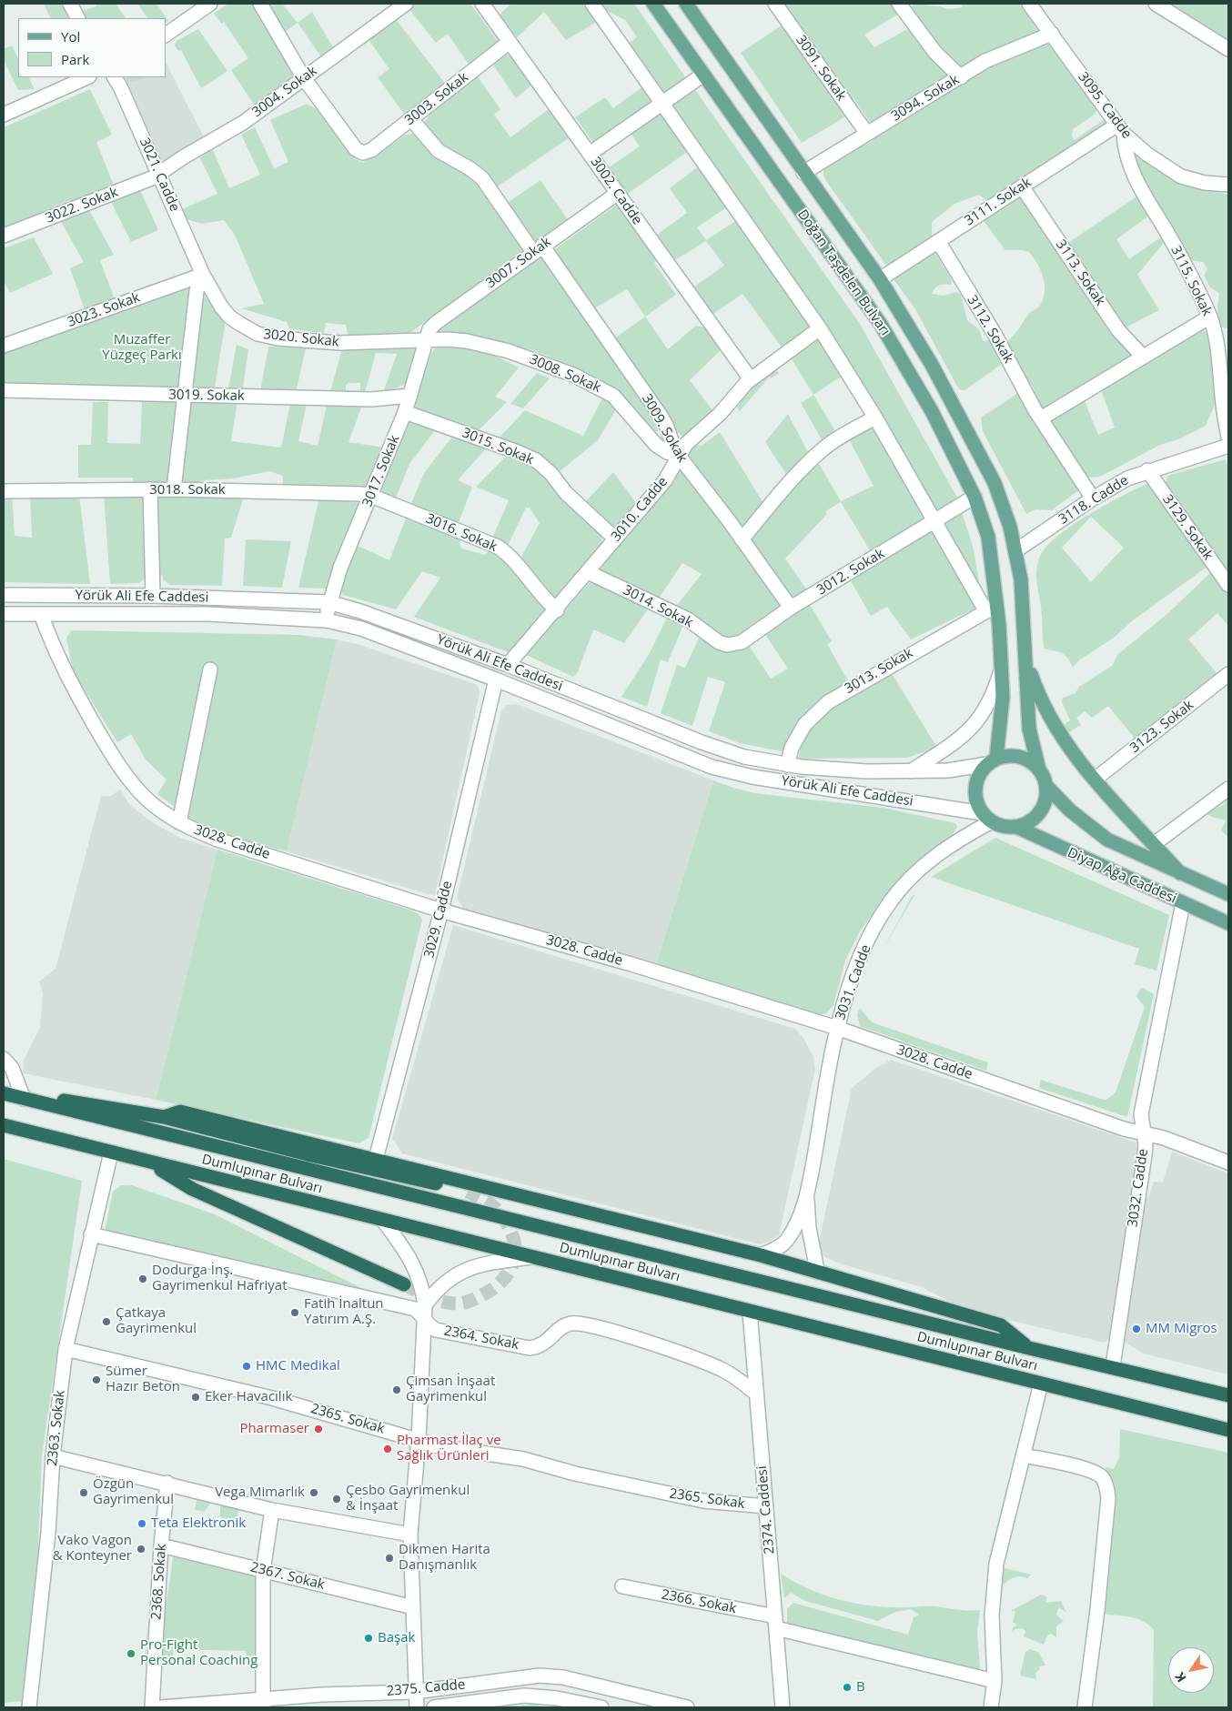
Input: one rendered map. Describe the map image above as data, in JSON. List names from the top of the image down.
{
  "streets": {
    "highway": ["Dumlupınar Bulvarı"],
    "main road": ["Doğan Taşdelen Bulvarı", "Diyap Ağa Caddesi"],
    "street": [
      "3091. Sokak",
      "3004. Sokak",
      "3094. Sokak",
      "3003. Sokak",
      "3095. Cadde",
      "3021. Cadde",
      "3002. Cadde",
      "3111. Sokak",
      "3022. Sokak",
      "3007. Sokak",
      "3113. Sokak",
      "3115. Sokak",
      "3023. Sokak",
      "3112. Sokak",
      "3020. Sokak",
      "3008. Sokak",
      "3019. Sokak",
      "3009. Sokak",
      "3015. Sokak",
      "3017. Sokak",
      "3018. Sokak",
      "3118. Cadde",
      "3010. Cadde",
      "3129. Sokak",
      "3016. Sokak",
      "3012. Sokak",
      "Yörük Ali Efe Caddesi",
      "3014. Sokak",
      "3013. Sokak",
      "3123. Sokak",
      "3028. Cadde",
      "3029. Cadde",
      "3031. Cadde",
      "3032. Cadde",
      "2364. Sokak",
      "2365. Sokak",
      "2363. Sokak",
      "2374. Caddesi",
      "2367. Sokak",
      "2368. Sokak",
      "2366. Sokak",
      "2375. Cadde"
    ]
  },
  "crossings": [
    ["3091. Sokak", "3094. Sokak"],
    ["3004. Sokak", "3003. Sokak"],
    ["3004. Sokak", "3021. Cadde"],
    ["3004. Sokak", "3022. Sokak"],
    ["3094. Sokak", "3095. Cadde"],
    ["3094. Sokak", "Doğan Taşdelen Bulvarı"],
    ["3003. Sokak", "3002. Cadde"],
    ["3003. Sokak", "3009. Sokak"],
    ["3095. Cadde", "3111. Sokak"],
    ["3095. Cadde", "3115. Sokak"],
    ["3021. Cadde", "3022. Sokak"],
    ["3021. Cadde", "3023. Sokak"],
    ["3021. Cadde", "3020. Sokak"],
    ["3002. Cadde", "3007. Sokak"],
    ["3002. Cadde", "3010. Cadde"],
    ["3111. Sokak", "Doğan Taşdelen Bulvarı"],
    ["3111. Sokak", "3113. Sokak"],
    ["3111. Sokak", "3115. Sokak"],
    ["3111. Sokak", "3112. Sokak"],
    ["3007. Sokak", "3020. Sokak"],
    ["3007. Sokak", "3008. Sokak"],
    ["3007. Sokak", "3009. Sokak"],
    ["3007. Sokak", "3017. Sokak"],
    ["Doğan Taşdelen Bulvarı", "3118. Cadde"],
    ["Doğan Taşdelen Bulvarı", "3012. Sokak"],
    ["Doğan Taşdelen Bulvarı", "3013. Sokak"],
    ["Doğan Taşdelen Bulvarı", "Diyap Ağa Caddesi"],
    ["3023. Sokak", "3020. Sokak"],
    ["3112. Sokak", "3118. Cadde"],
    ["3020. Sokak", "3008. Sokak"],
    ["3020. Sokak", "3017. Sokak"],
    ["3008. Sokak", "3009. Sokak"],
    ["3008. Sokak", "3017. Sokak"],
    ["3008. Sokak", "3010. Cadde"],
    ["3019. Sokak", "3017. Sokak"],
    ["3009. Sokak", "3010. Cadde"],
    ["3009. Sokak", "3012. Sokak"],
    ["3015. Sokak", "3017. Sokak"],
    ["3015. Sokak", "3010. Cadde"],
    ["3017. Sokak", "3018. Sokak"],
    ["3017. Sokak", "3016. Sokak"],
    ["3017. Sokak", "Yörük Ali Efe Caddesi"],
    ["3018. Sokak", "3016. Sokak"],
    ["3118. Cadde", "3129. Sokak"],
    ["3118. Cadde", "Diyap Ağa Caddesi"],
    ["3010. Cadde", "3016. Sokak"],
    ["3010. Cadde", "Yörük Ali Efe Caddesi"],
    ["3010. Cadde", "3014. Sokak"],
    ["3012. Sokak", "3014. Sokak"],
    ["Yörük Ali Efe Caddesi", "3013. Sokak"],
    ["Yörük Ali Efe Caddesi", "3028. Cadde"],
    ["Yörük Ali Efe Caddesi", "Diyap Ağa Caddesi"],
    ["Yörük Ali Efe Caddesi", "3029. Cadde"],
    ["Yörük Ali Efe Caddesi", "3031. Cadde"],
    ["3028. Cadde", "3029. Cadde"],
    ["3028. Cadde", "3031. Cadde"],
    ["3028. Cadde", "3032. Cadde"],
    ["Diyap Ağa Caddesi", "3031. Cadde"],
    ["Diyap Ağa Caddesi", "3032. Cadde"],
    ["3029. Cadde", "Dumlupınar Bulvarı"],
    ["3031. Cadde", "Dumlupınar Bulvarı"],
    ["Dumlupınar Bulvarı", "3032. Cadde"],
    ["Dumlupınar Bulvarı", "2363. Sokak"],
    ["Dumlupınar Bulvarı", "2374. Caddesi"],
    ["2364. Sokak", "2363. Sokak"],
    ["2364. Sokak", "2374. Caddesi"],
    ["2365. Sokak", "2363. Sokak"],
    ["2365. Sokak", "2374. Caddesi"],
    ["2374. Caddesi", "2366. Sokak"],
    ["2367. Sokak", "2368. Sokak"]
  ],
  "parks": ["Muzaffer Yüzgeç Parkı"],
  "places": [
    "Dodurga İnş. Gayrimenkul Hafriyat",
    "Fatih İnaltun Yatırım A.Ş.",
    "Çatkaya Gayrimenkul",
    "MM Migros",
    "HMC Medikal",
    "Sümer Hazır Beton",
    "Çimsan İnşaat Gayrimenkul",
    "Eker Havacılık",
    "Pharmaser",
    "Pharmast İlaç ve Sağlık Ürünleri",
    "Özgün Gayrimenkul",
    "Vega Mimarlık",
    "Çesbo Gayrimenkul & İnşaat",
    "Teta Elektronik",
    "Vako Vagon & Konteyner",
    "Dikmen Harita Danışmanlık",
    "Başak",
    "Pro-Fight Personal Coaching",
    "B"
  ],
  "legend": ["Yol", "Park"],
  "north": "bottom left"
}
